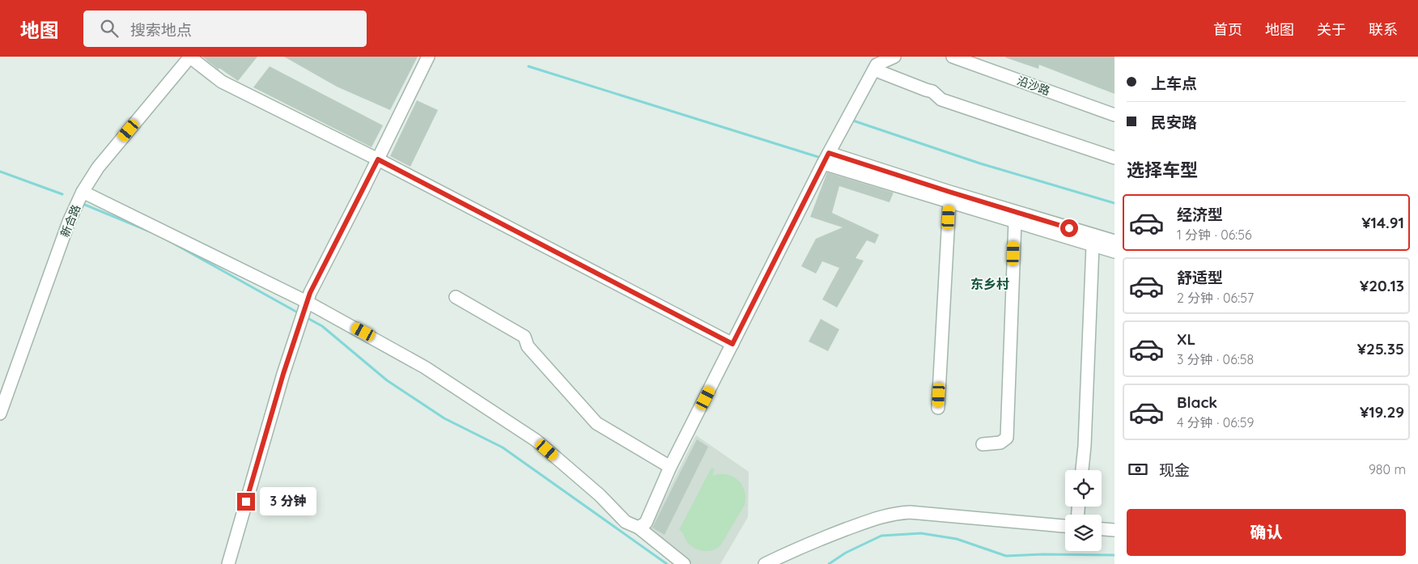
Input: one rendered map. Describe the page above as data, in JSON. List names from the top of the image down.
{
  "streets": {
    "street": ["沿沙路", "新合路"]
  },
  "districts": ["东乡村"],
  "page": {
    "header": "地图",
    "search": "搜索地点",
    "nav": [
      "首页",
      "地图",
      "关于",
      "联系"
    ],
    "banner": ["上车点", "民安路"],
    "heading": "选择车型",
    "list": [
      {
        "name": "经济型",
        "note": "1 分钟 · 06:56",
        "value": "¥14.91"
      },
      {
        "name": "舒适型",
        "note": "2 分钟 · 06:57",
        "value": "¥20.13"
      },
      {
        "name": "XL",
        "note": "3 分钟 · 06:58",
        "value": "¥25.35"
      },
      {
        "name": "Black",
        "note": "4 分钟 · 06:59",
        "value": "¥19.29"
      }
    ],
    "pay": ["现金", "980 m"],
    "bubble": "3 分钟",
    "buttons": "确认"
  }
}
